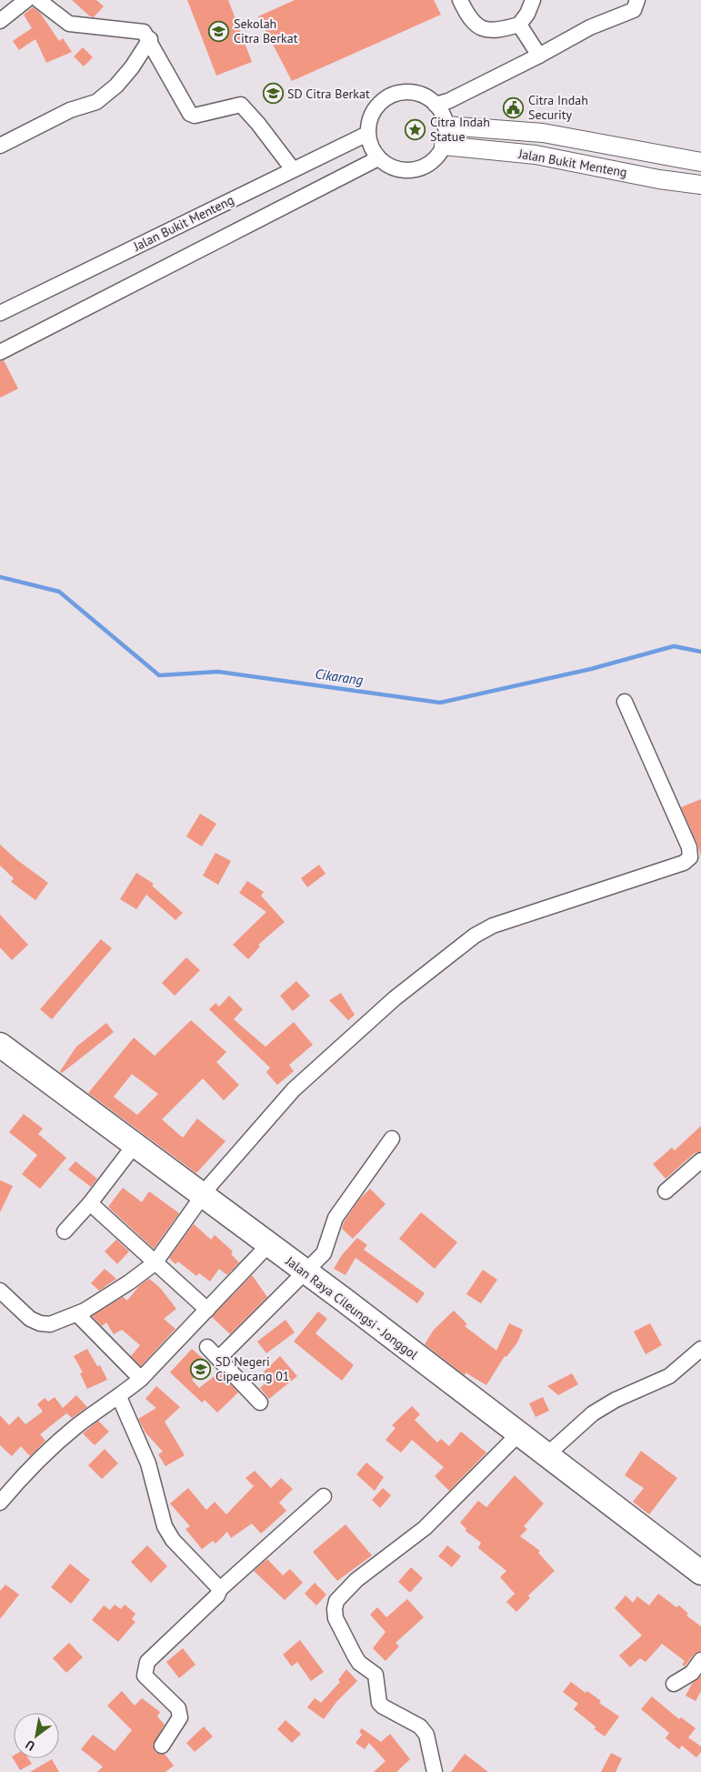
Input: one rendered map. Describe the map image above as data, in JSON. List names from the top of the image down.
{
  "streets": {
    "main road": ["Jalan Raya Cileungsi - Jonggol"],
    "street": ["Jalan Bukit Menteng"]
  },
  "water": ["Cikarang"],
  "places": {
    "school or university": ["Sekolah Citra Berkat", "SD Citra Berkat", "SD Negeri Cipeucang 01"],
    "public building": ["Citra Indah Security"],
    "place": ["Citra Indah Statue"]
  },
  "north": "bottom left"
}
